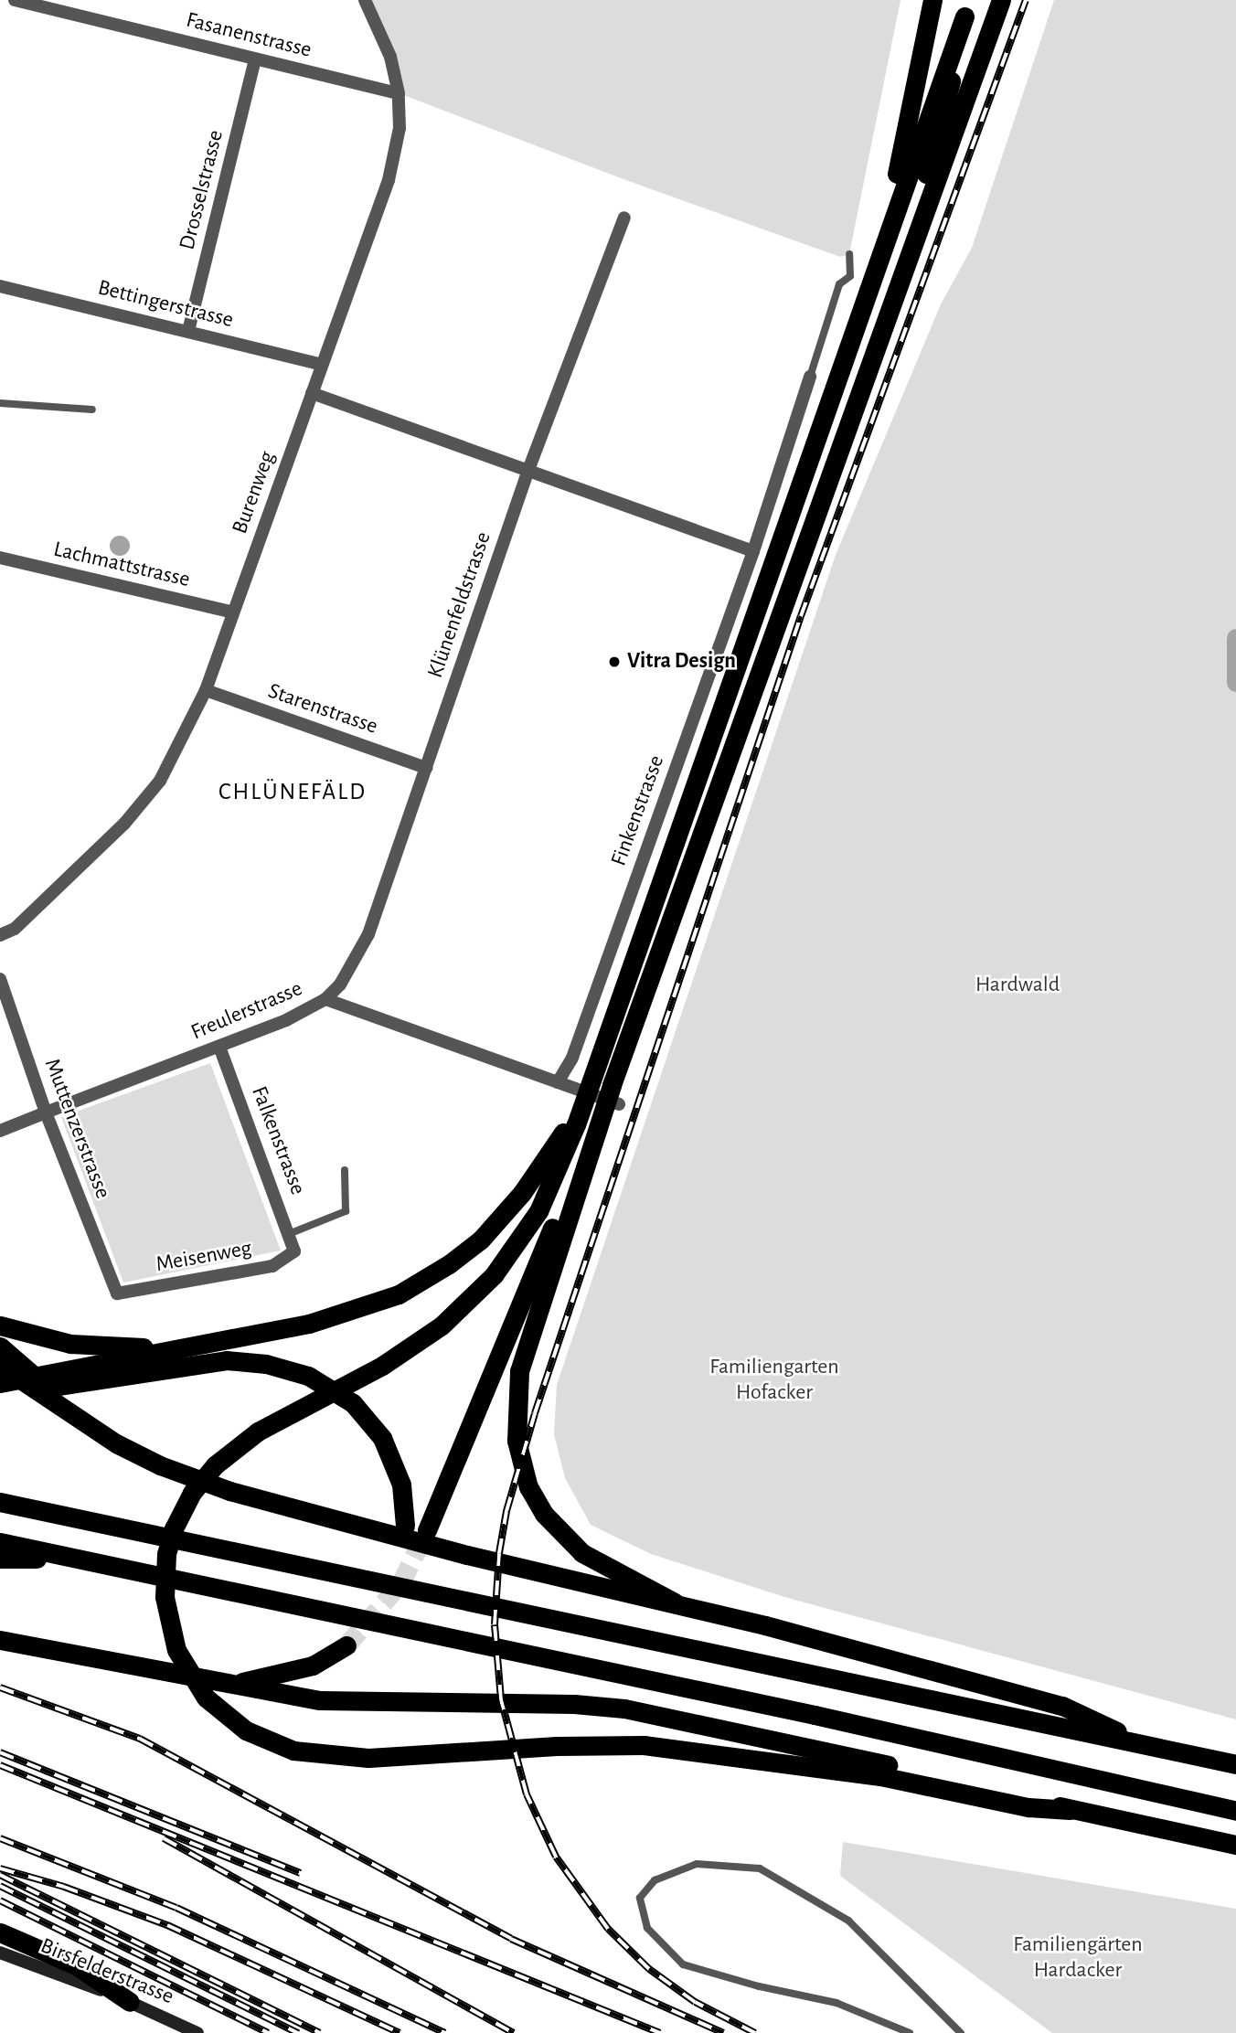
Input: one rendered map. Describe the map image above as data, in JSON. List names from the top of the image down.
{
  "streets": {
    "main road": ["Birsfelderstrasse"],
    "street": [
      "Fasanenstrasse",
      "Drosselstrasse",
      "Bettingerstrasse",
      "Burenweg",
      "Lachmattstrasse",
      "Klünenfeldstrasse",
      "Starenstrasse",
      "Finkenstrasse",
      "Freulerstrasse",
      "Muttenzerstrasse",
      "Falkenstrasse",
      "Meisenweg"
    ]
  },
  "crossings": [
    ["Fasanenstrasse", "Drosselstrasse"],
    ["Fasanenstrasse", "Burenweg"],
    ["Drosselstrasse", "Bettingerstrasse"],
    ["Bettingerstrasse", "Burenweg"],
    ["Burenweg", "Lachmattstrasse"],
    ["Burenweg", "Starenstrasse"],
    ["Klünenfeldstrasse", "Starenstrasse"],
    ["Klünenfeldstrasse", "Freulerstrasse"],
    ["Finkenstrasse", "Freulerstrasse"],
    ["Freulerstrasse", "Muttenzerstrasse"],
    ["Freulerstrasse", "Falkenstrasse"],
    ["Muttenzerstrasse", "Meisenweg"],
    ["Falkenstrasse", "Meisenweg"]
  ],
  "districts": ["CHLÜNEFÄLD"],
  "parks": ["Hardwald", "Familiengarten Hofacker", "Familiengärten Hardacker"],
  "places": ["Vitra Design"]
}
